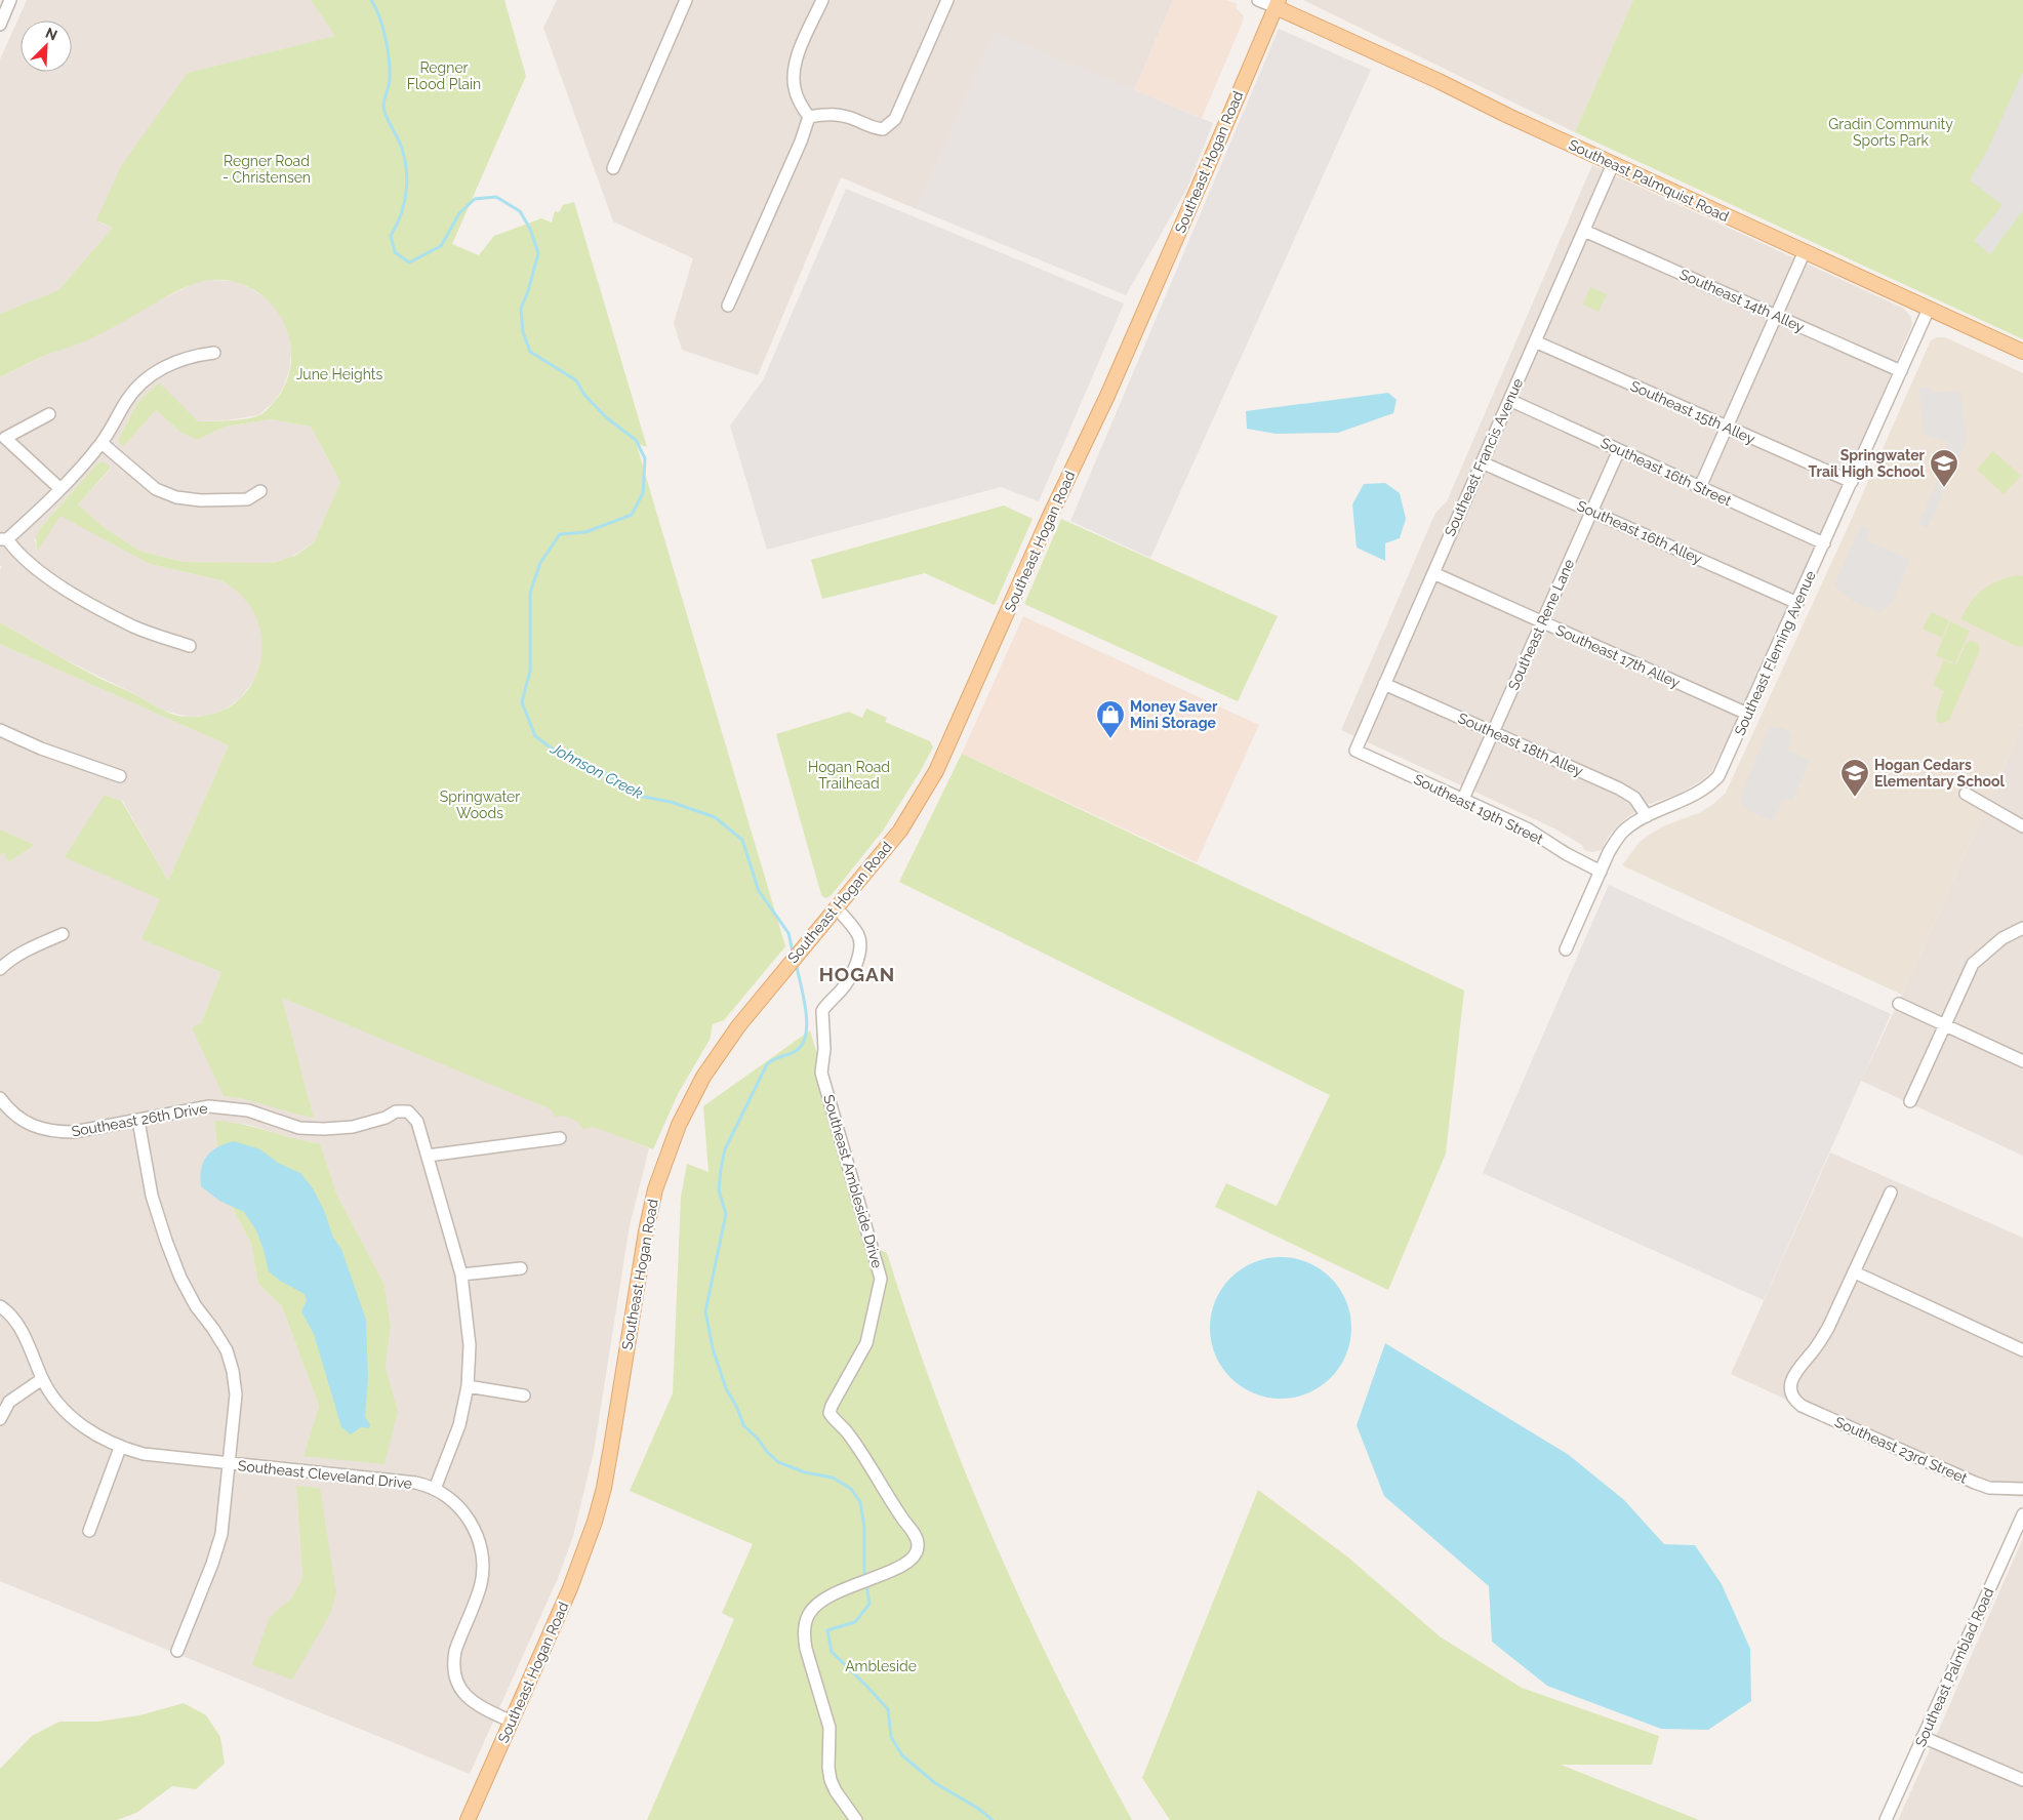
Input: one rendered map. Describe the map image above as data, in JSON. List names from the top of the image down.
{
  "streets": {
    "main road": ["Southeast Hogan Road", "Southeast Palmquist Road"],
    "street": [
      "Southeast 14th Alley",
      "Southeast 15th Alley",
      "Southeast Francis Avenue",
      "Southeast 16th Street",
      "Southeast 16th Alley",
      "Southeast Rene Lane",
      "Southeast Fleming Avenue",
      "Southeast 17th Alley",
      "Southeast 18th Alley",
      "Southeast 19th Street",
      "Southeast 26th Drive",
      "Southeast Ambleside Drive",
      "Southeast 23rd Street",
      "Southeast Cleveland Drive",
      "Southeast Palmblad Road"
    ]
  },
  "crossings": [
    ["Southeast Hogan Road", "Southeast Palmquist Road"],
    ["Southeast Hogan Road", "Southeast Ambleside Drive"],
    ["Southeast Hogan Road", "Southeast Cleveland Drive"],
    ["Southeast Palmquist Road", "Southeast Francis Avenue"],
    ["Southeast Palmquist Road", "Southeast Fleming Avenue"],
    ["Southeast 14th Alley", "Southeast Francis Avenue"],
    ["Southeast 14th Alley", "Southeast Fleming Avenue"],
    ["Southeast 15th Alley", "Southeast Francis Avenue"],
    ["Southeast 15th Alley", "Southeast Fleming Avenue"],
    ["Southeast Francis Avenue", "Southeast 16th Street"],
    ["Southeast Francis Avenue", "Southeast 16th Alley"],
    ["Southeast Francis Avenue", "Southeast 17th Alley"],
    ["Southeast Francis Avenue", "Southeast 18th Alley"],
    ["Southeast Francis Avenue", "Southeast 19th Street"],
    ["Southeast 16th Street", "Southeast Rene Lane"],
    ["Southeast 16th Street", "Southeast Fleming Avenue"],
    ["Southeast 16th Alley", "Southeast Rene Lane"],
    ["Southeast 16th Alley", "Southeast Fleming Avenue"],
    ["Southeast Rene Lane", "Southeast 17th Alley"],
    ["Southeast Rene Lane", "Southeast 18th Alley"],
    ["Southeast Rene Lane", "Southeast 19th Street"],
    ["Southeast Fleming Avenue", "Southeast 17th Alley"],
    ["Southeast Fleming Avenue", "Southeast 18th Alley"],
    ["Southeast Fleming Avenue", "Southeast 19th Street"]
  ],
  "districts": ["HOGAN"],
  "water": ["Johnson Creek"],
  "parks": [
    "Regner Flood Plain",
    "Gradin Community Sports Park",
    "Regner Road - Christensen",
    "June Heights",
    "Hogan Road Trailhead",
    "Springwater Woods",
    "Ambleside"
  ],
  "places": {
    "school or university": ["Springwater Trail High School", "Hogan Cedars Elementary School"],
    "shop": ["Money Saver Mini Storage"]
  },
  "north": "top right"
}
